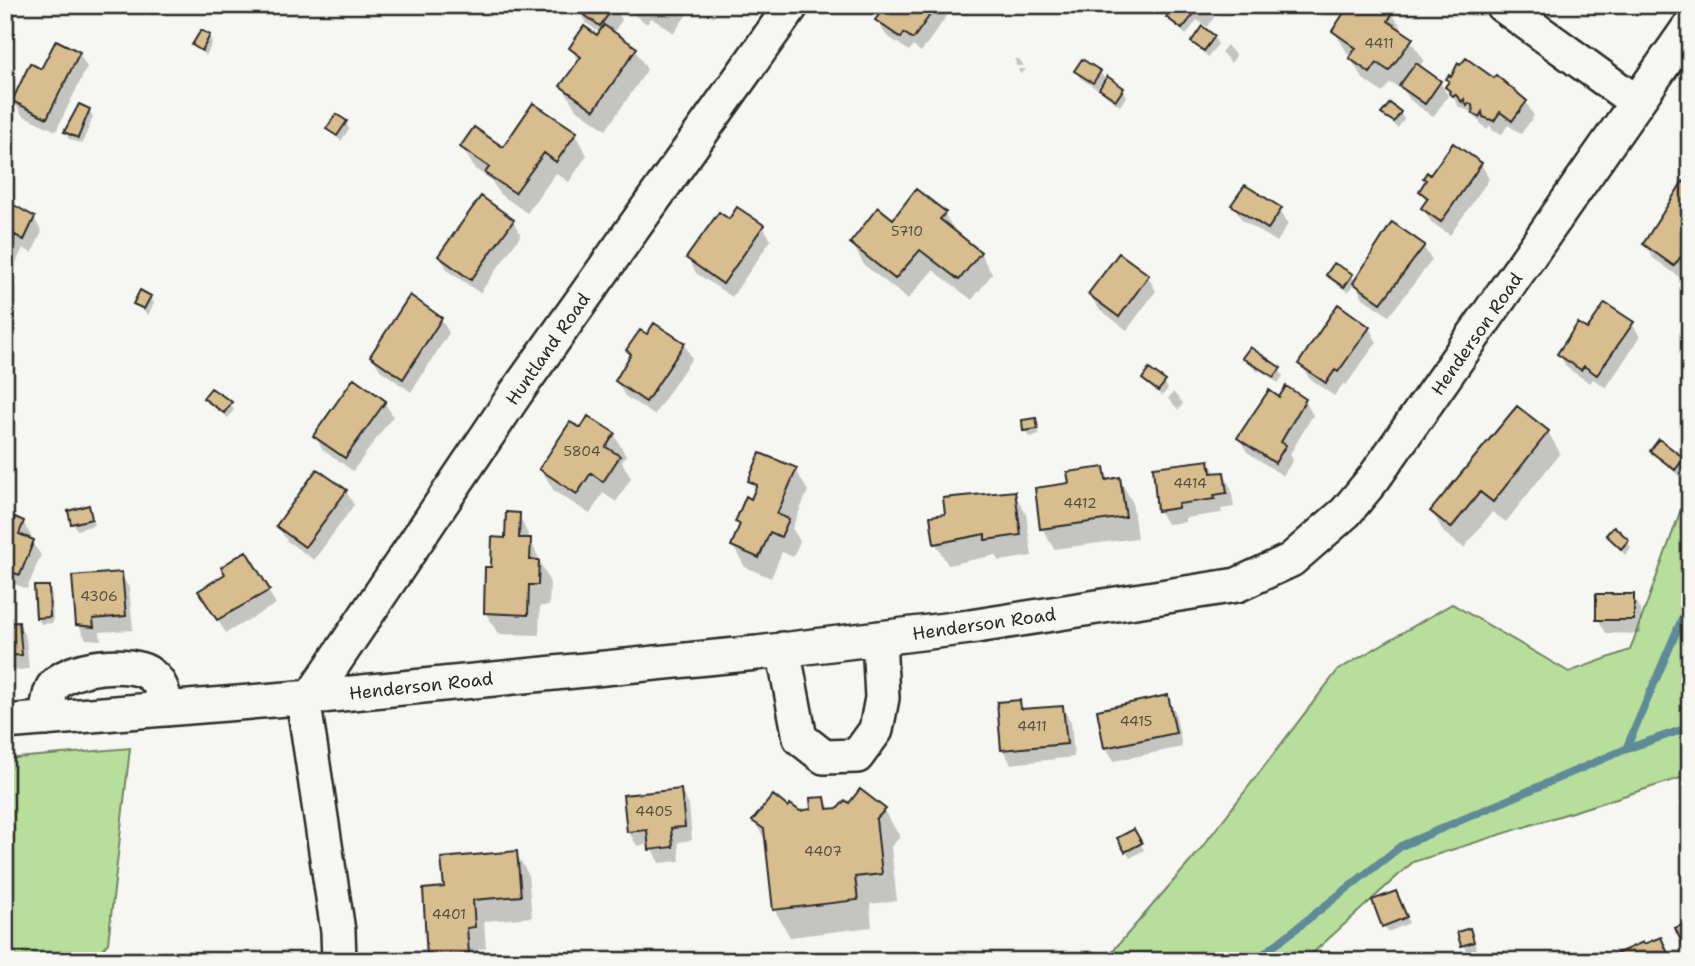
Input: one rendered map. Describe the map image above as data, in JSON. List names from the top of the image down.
{
  "streets": {
    "street": ["Henderson Road", "Huntland Road"]
  },
  "crossings": [
    ["Henderson Road", "Huntland Road"]
  ],
  "house_numbers": [
    "4411",
    "5710",
    "5804",
    "4414",
    "4412",
    "4306",
    "4415",
    "4411",
    "4405",
    "4407",
    "4401"
  ]
}
